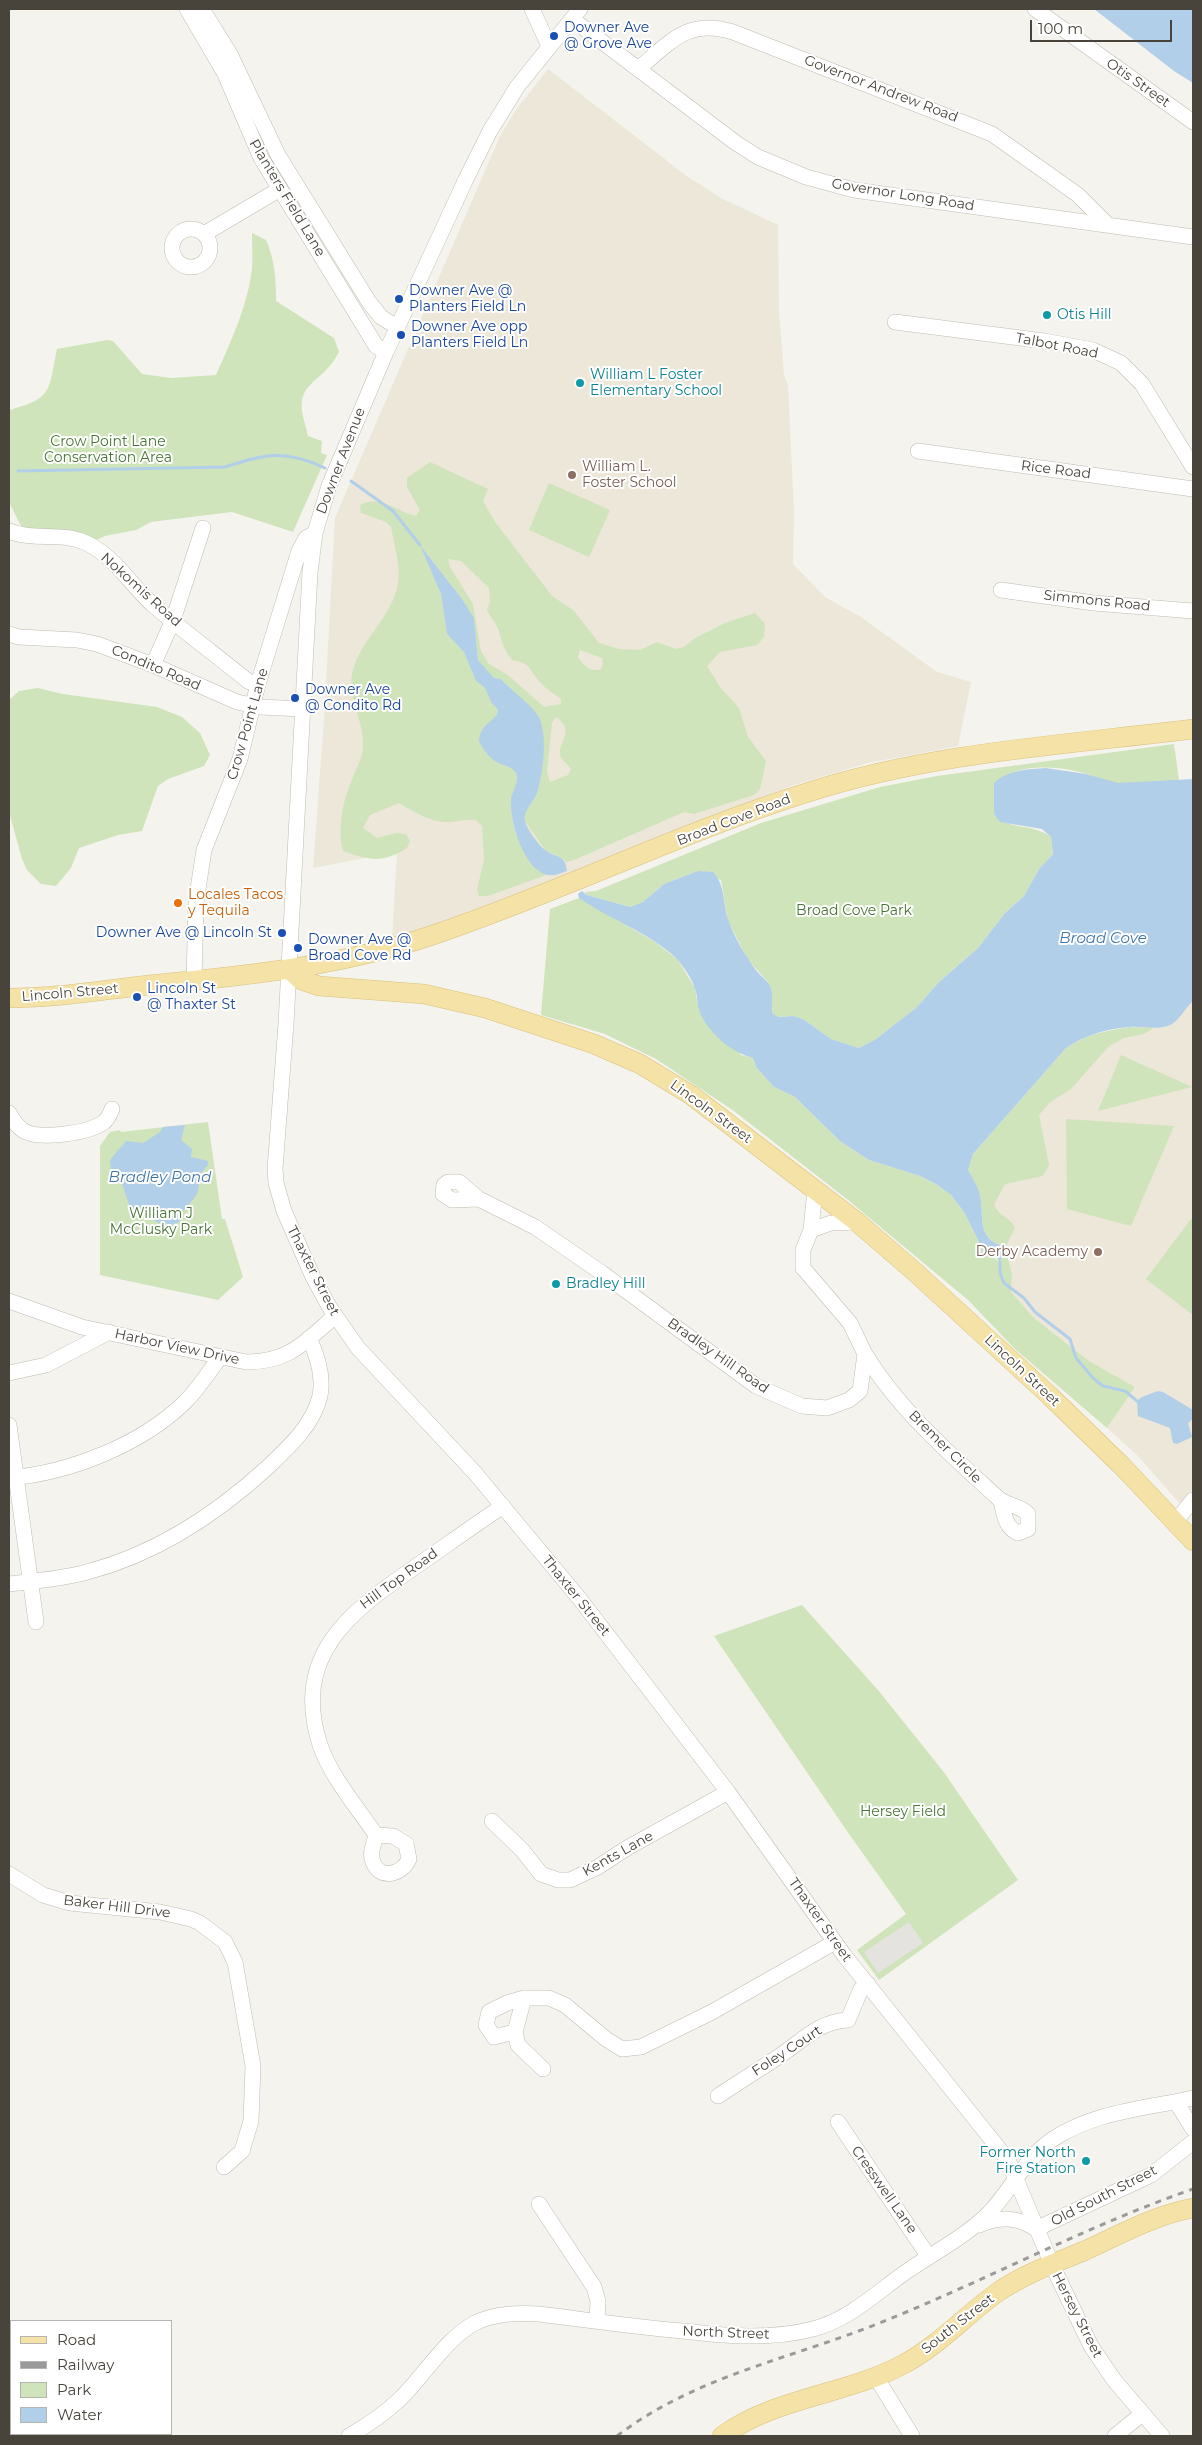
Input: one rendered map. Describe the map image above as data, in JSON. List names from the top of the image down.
{
  "streets": {
    "main road": ["Broad Cove Road", "Lincoln Street", "South Street"],
    "street": [
      "Otis Street",
      "Governor Andrew Road",
      "Governor Long Road",
      "Planters Field Lane",
      "Talbot Road",
      "Downer Avenue",
      "Rice Road",
      "Nokomis Road",
      "Simmons Road",
      "Condito Road",
      "Crow Point Lane",
      "Thaxter Street",
      "Harbor View Drive",
      "Bradley Hill Road",
      "Bremer Circle",
      "Hill Top Road",
      "Kents Lane",
      "Baker Hill Drive",
      "Foley Court",
      "Cresswell Lane",
      "Old South Street",
      "Hersey Street",
      "North Street"
    ]
  },
  "crossings": [
    ["Governor Andrew Road", "Governor Long Road"],
    ["Governor Long Road", "Downer Avenue"],
    ["Planters Field Lane", "Downer Avenue"],
    ["Downer Avenue", "Condito Road"],
    ["Downer Avenue", "Crow Point Lane"],
    ["Downer Avenue", "Broad Cove Road"],
    ["Downer Avenue", "Lincoln Street"],
    ["Downer Avenue", "Thaxter Street"],
    ["Nokomis Road", "Crow Point Lane"],
    ["Condito Road", "Crow Point Lane"],
    ["Crow Point Lane", "Lincoln Street"],
    ["Broad Cove Road", "Lincoln Street"],
    ["Broad Cove Road", "Thaxter Street"],
    ["Lincoln Street", "Thaxter Street"],
    ["Thaxter Street", "Harbor View Drive"],
    ["Thaxter Street", "Hill Top Road"],
    ["Thaxter Street", "Kents Lane"],
    ["Thaxter Street", "Foley Court"],
    ["Thaxter Street", "Hersey Street"],
    ["Thaxter Street", "North Street"],
    ["Bradley Hill Road", "Bremer Circle"],
    ["Cresswell Lane", "North Street"],
    ["Old South Street", "Hersey Street"],
    ["Hersey Street", "South Street"],
    ["Hersey Street", "North Street"]
  ],
  "water": ["Broad Cove", "Bradley Pond"],
  "parks": [
    "Crow Point Lane Conservation Area",
    "Broad Cove Park",
    "William J McClusky Park",
    "Hersey Field"
  ],
  "places": [
    "Downer Ave @ Grove Ave",
    "Downer Ave @ Planters Field Ln",
    "Otis Hill",
    "Downer Ave opp Planters Field Ln",
    "William L Foster Elementary School",
    "William L. Foster School",
    "Downer Ave @ Condito Rd",
    "Locales Tacos y Tequila",
    "Downer Ave @ Lincoln St",
    "Downer Ave @ Broad Cove Rd",
    "Lincoln St @ Thaxter St",
    "Derby Academy",
    "Bradley Hill",
    "Former North Fire Station"
  ],
  "legend": [
    "Road",
    "Railway",
    "Park",
    "Water"
  ],
  "scale_bar": "100 m"
}
